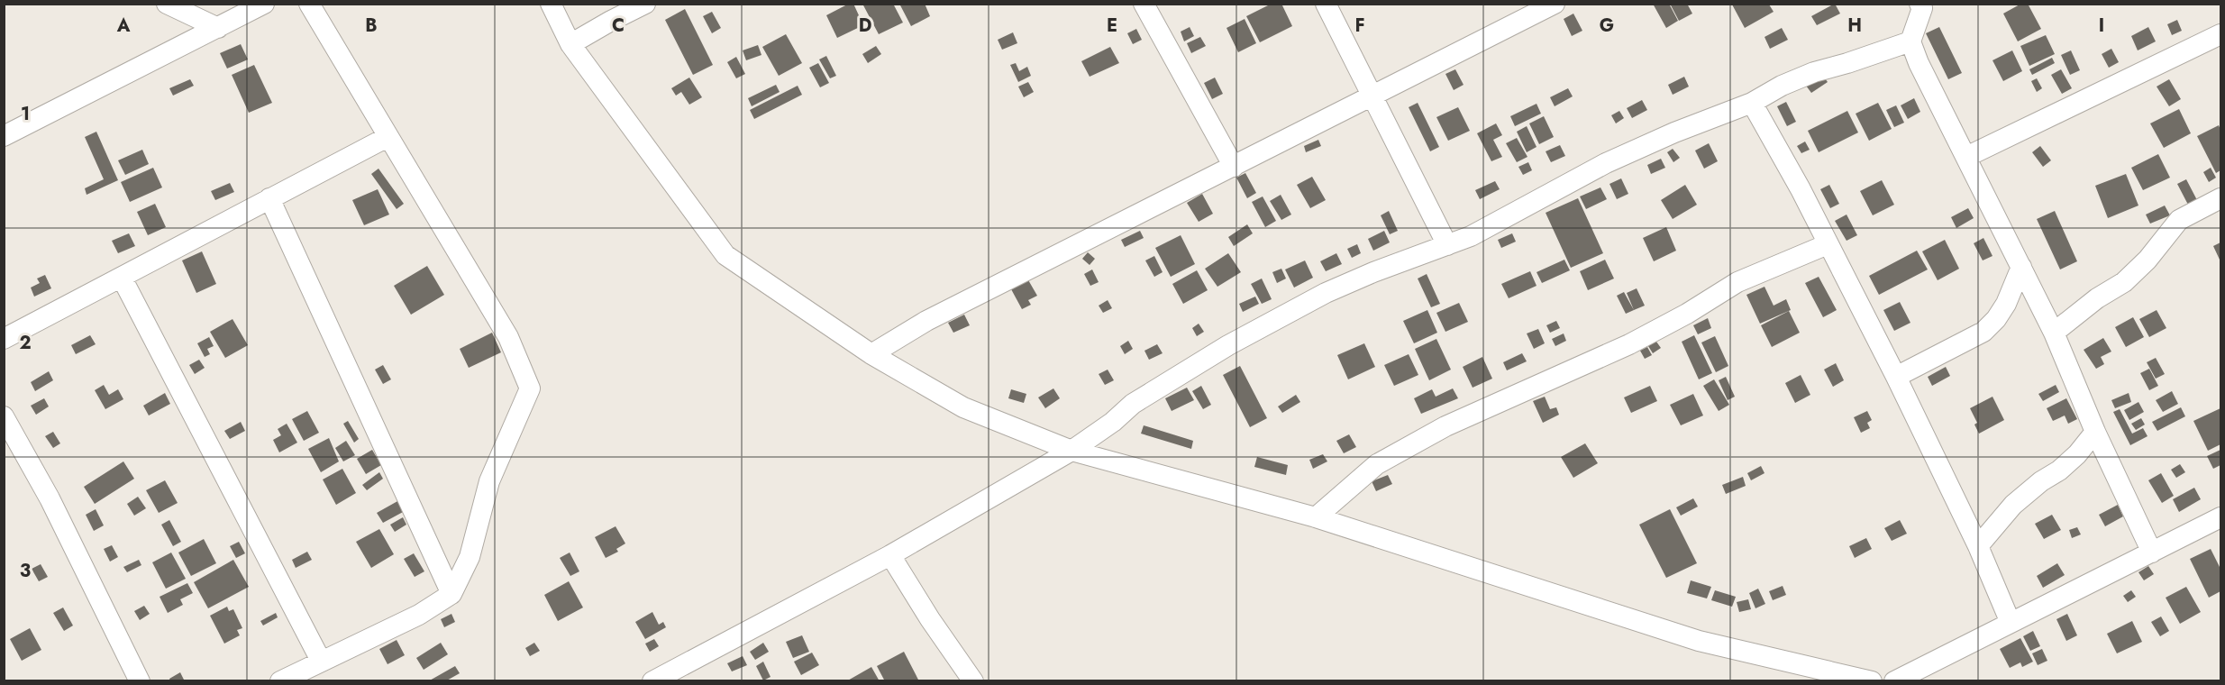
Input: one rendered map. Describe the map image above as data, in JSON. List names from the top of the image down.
{
  "grid": {
    "columns": [
      "A",
      "B",
      "C",
      "D",
      "E",
      "F",
      "G",
      "H",
      "I"
    ],
    "rows": ["1", "2", "3"]
  }
}
